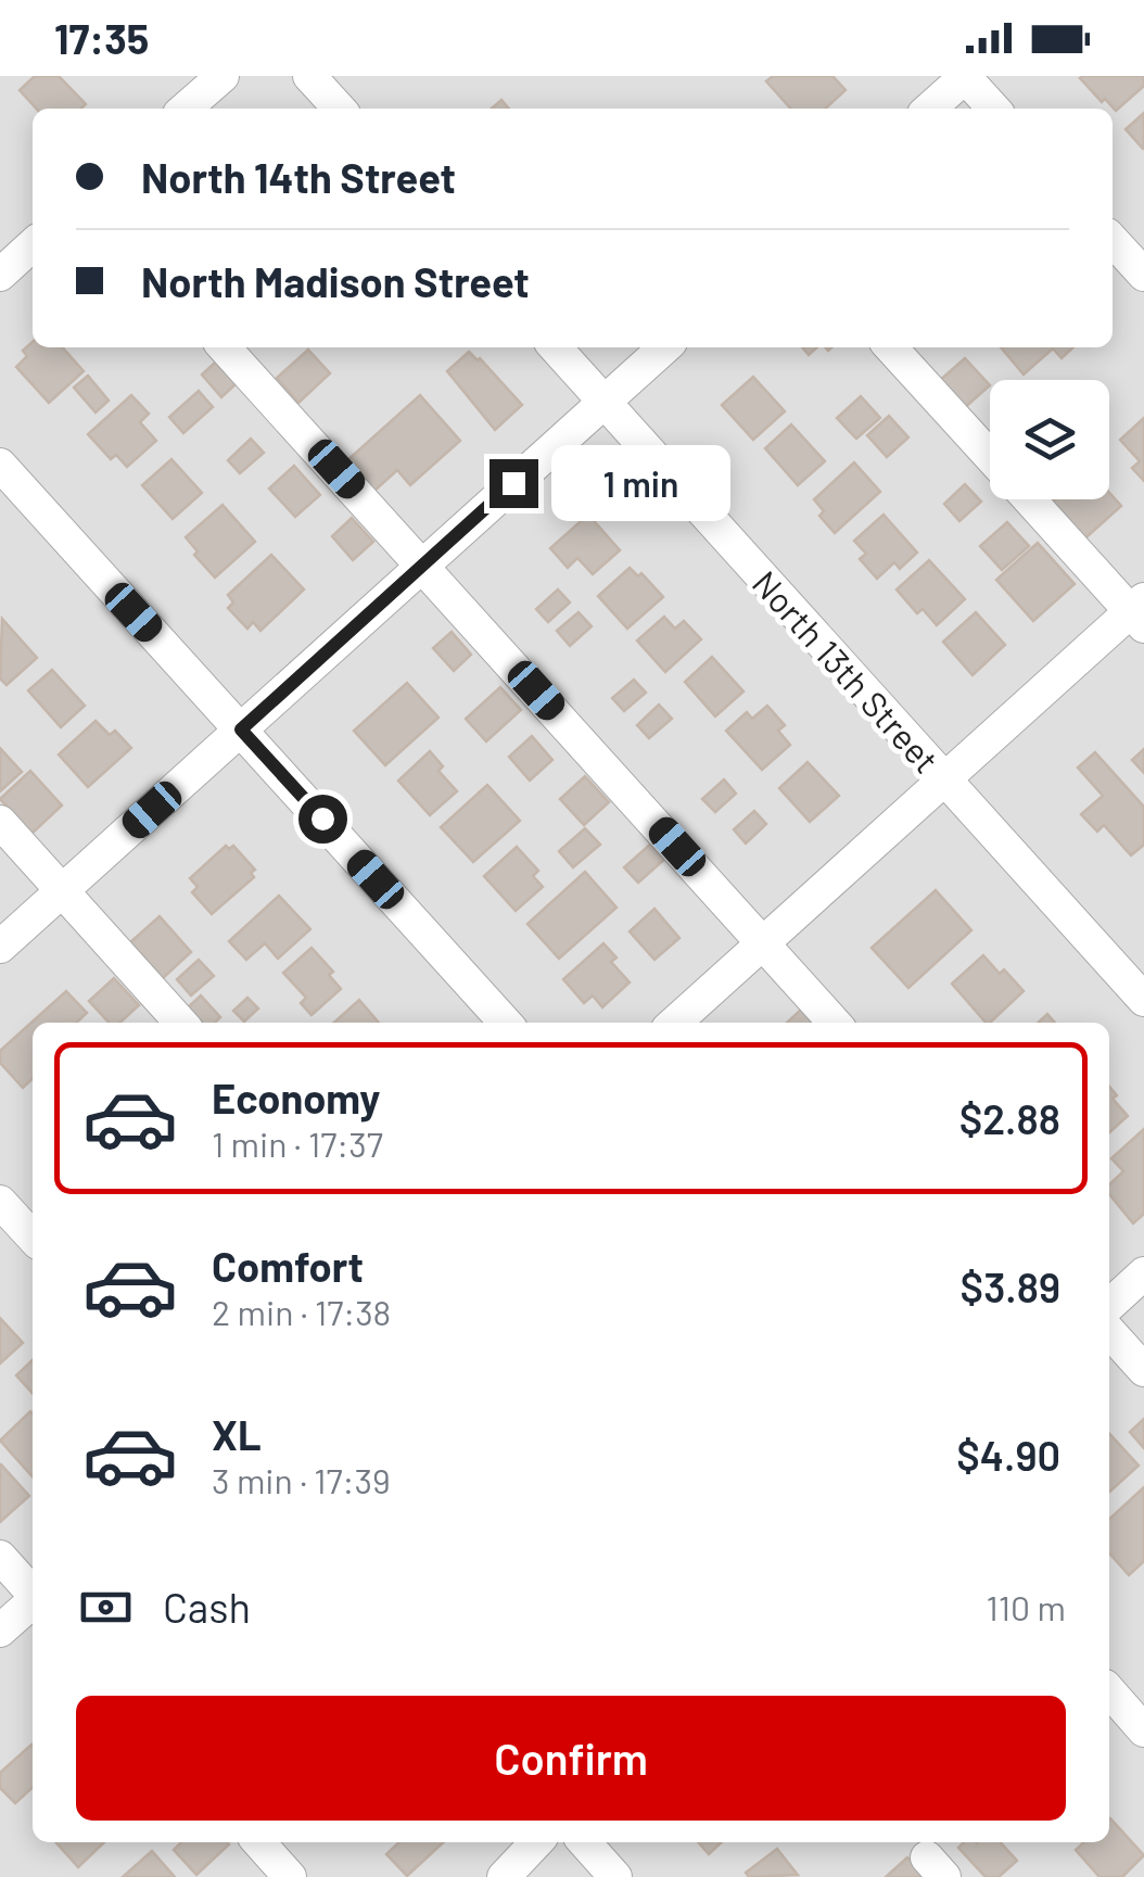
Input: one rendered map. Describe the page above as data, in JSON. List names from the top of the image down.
{
  "streets": {
    "street": ["North 13th Street"]
  },
  "page": {
    "status": "17:35",
    "banner": ["North 14th Street", "North Madison Street"],
    "bubble": "1 min",
    "list": [
      {
        "name": "Economy",
        "note": "1 min · 17:37",
        "value": "$2.88"
      },
      {
        "name": "Comfort",
        "note": "2 min · 17:38",
        "value": "$3.89"
      },
      {
        "name": "XL",
        "note": "3 min · 17:39",
        "value": "$4.90"
      }
    ],
    "pay": ["Cash", "110 m"],
    "buttons": "Confirm"
  }
}
